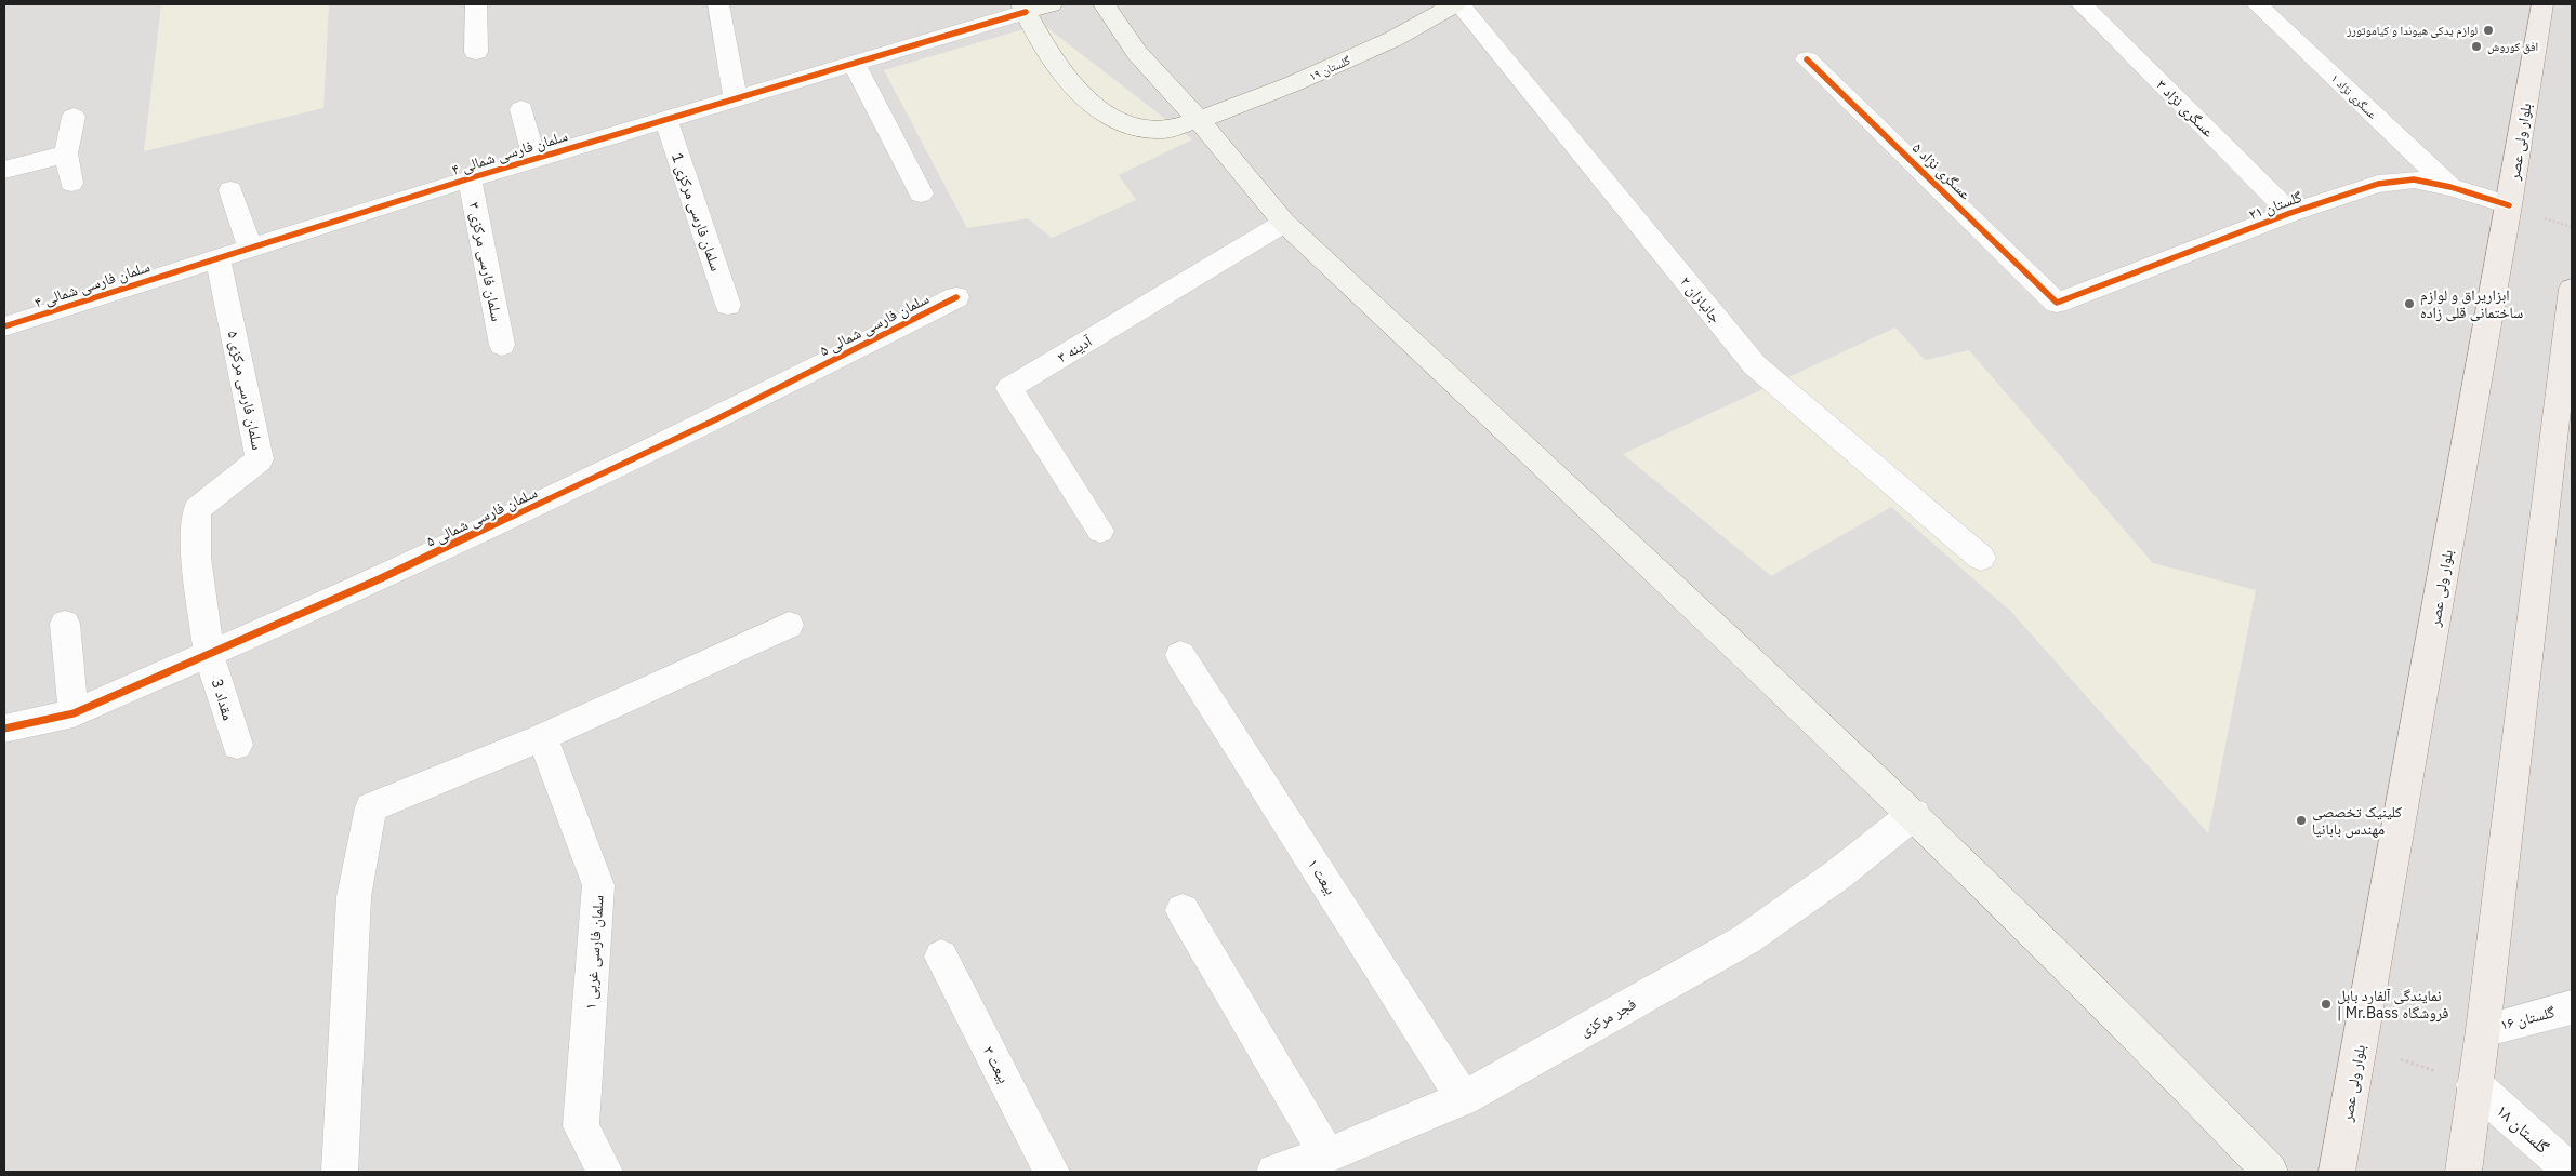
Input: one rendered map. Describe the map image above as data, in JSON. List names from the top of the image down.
{
  "streets": {
    "main road": ["گلستان ۱۹", "بلوار ولی عصر"],
    "street": [
      "عسگری نژاد ۱",
      "عسگری نژاد ۳",
      "سلمان فارسی شمالی ۴",
      "عسگری نژاد ۵",
      "گلستان ۲۱",
      "سلمان فارسی مرکزی 1",
      "سلمان فارسی مرکزی ۳",
      "جانبازان ۲",
      "سلمان فارسی شمالی ۵",
      "آدینه ۳",
      "سلمان فارسی مرکزی ۵",
      "مقداد 3",
      "بیعت ۱",
      "سلمان فارسی غربی ۱",
      "فجر مرکزی",
      "گلستان ۱۶",
      "بیعت ۳",
      "گلستان ۱۸"
    ]
  },
  "crossings": [
    ["گلستان ۱۹", "سلمان فارسی شمالی ۴"],
    ["گلستان ۱۹", "جانبازان ۲"],
    ["عسگری نژاد ۱", "گلستان ۲۱"],
    ["عسگری نژاد ۳", "گلستان ۲۱"],
    ["بلوار ولی عصر", "گلستان ۲۱"],
    ["سلمان فارسی شمالی ۴", "سلمان فارسی مرکزی 1"],
    ["سلمان فارسی شمالی ۴", "سلمان فارسی مرکزی ۳"],
    ["سلمان فارسی شمالی ۴", "سلمان فارسی مرکزی ۵"],
    ["عسگری نژاد ۵", "گلستان ۲۱"],
    ["سلمان فارسی شمالی ۵", "سلمان فارسی مرکزی ۵"],
    ["سلمان فارسی شمالی ۵", "مقداد 3"],
    ["سلمان فارسی مرکزی ۵", "مقداد 3"],
    ["بیعت ۱", "فجر مرکزی"]
  ],
  "places": [
    "لوازم یدکی هیوندا و کیاموتورز",
    "افق کوروش",
    "ابزاریراق و لوازم ساختمانی قلی زاده",
    "کلینیک تخصصی مهندس بابانیا",
    "نمایندگی آلفارد بابل | Mr.Bass فروشگاه"
  ]
}
